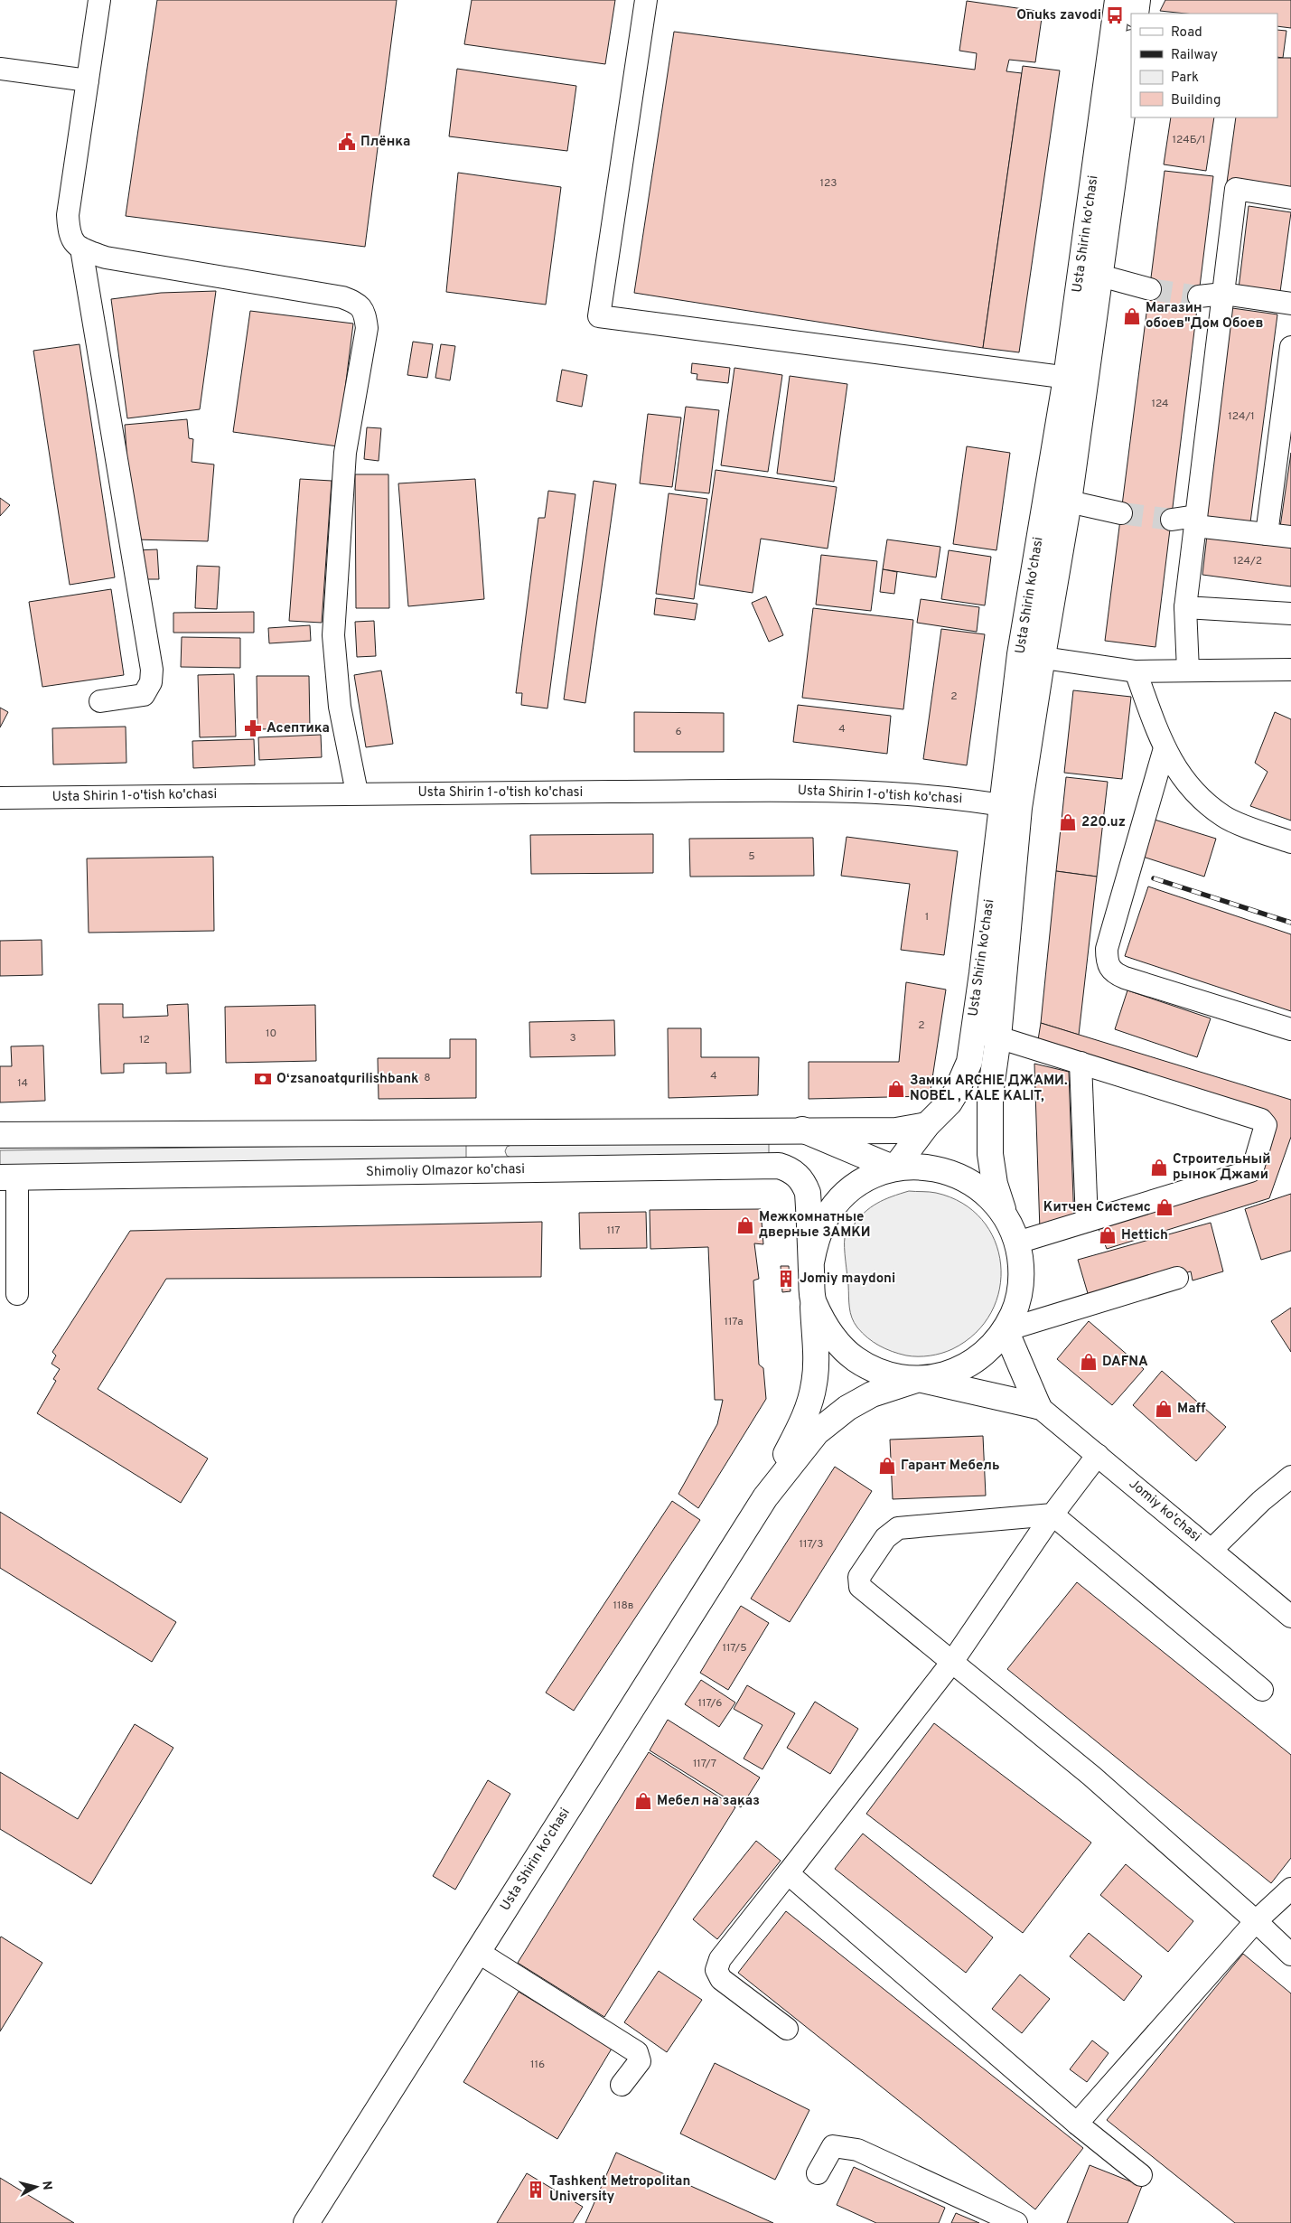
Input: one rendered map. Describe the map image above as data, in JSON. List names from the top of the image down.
{
  "streets": {
    "main road": ["Usta Shirin ko'chasi", "Shimoliy Olmazor ko'chasi"],
    "street": ["Usta Shirin 1-o'tish ko'chasi", "Jomiy ko'chasi"]
  },
  "crossings": [
    ["Usta Shirin ko'chasi", "Usta Shirin 1-o'tish ko'chasi"]
  ],
  "places": {
    "bus stop": ["Onuks zavodi"],
    "public building": ["Плёнка"],
    "shop": [
      "Магазин обоев\"Дом Обоев",
      "220.uz",
      "Замки ARCHIE ДЖАМИ. NOBEL , KALE KALIT,",
      "Строительный рынок Джами",
      "Китчен Системс",
      "Межкомнатные дверные ЗАМКИ",
      "Hettich",
      "DAFNA",
      "Maff",
      "Гарант Мебель",
      "Мебел на заказ"
    ],
    "pharmacy": ["Асептика"],
    "bank": ["Oʻzsanoatqurilishbank"],
    "building": ["Jomiy maydoni", "Tashkent Metropolitan University"]
  },
  "house_numbers": [
    "124Б/1",
    "123",
    "124",
    "124/1",
    "124/2",
    "2",
    "4",
    "6",
    "5",
    "1",
    "2",
    "10",
    "3",
    "12",
    "4",
    "8",
    "14",
    "117",
    "117a",
    "117/3",
    "118в",
    "117/5",
    "117/6",
    "117/7",
    "116"
  ],
  "legend": [
    "Road",
    "Railway",
    "Park",
    "Building"
  ],
  "north": "right"
}
